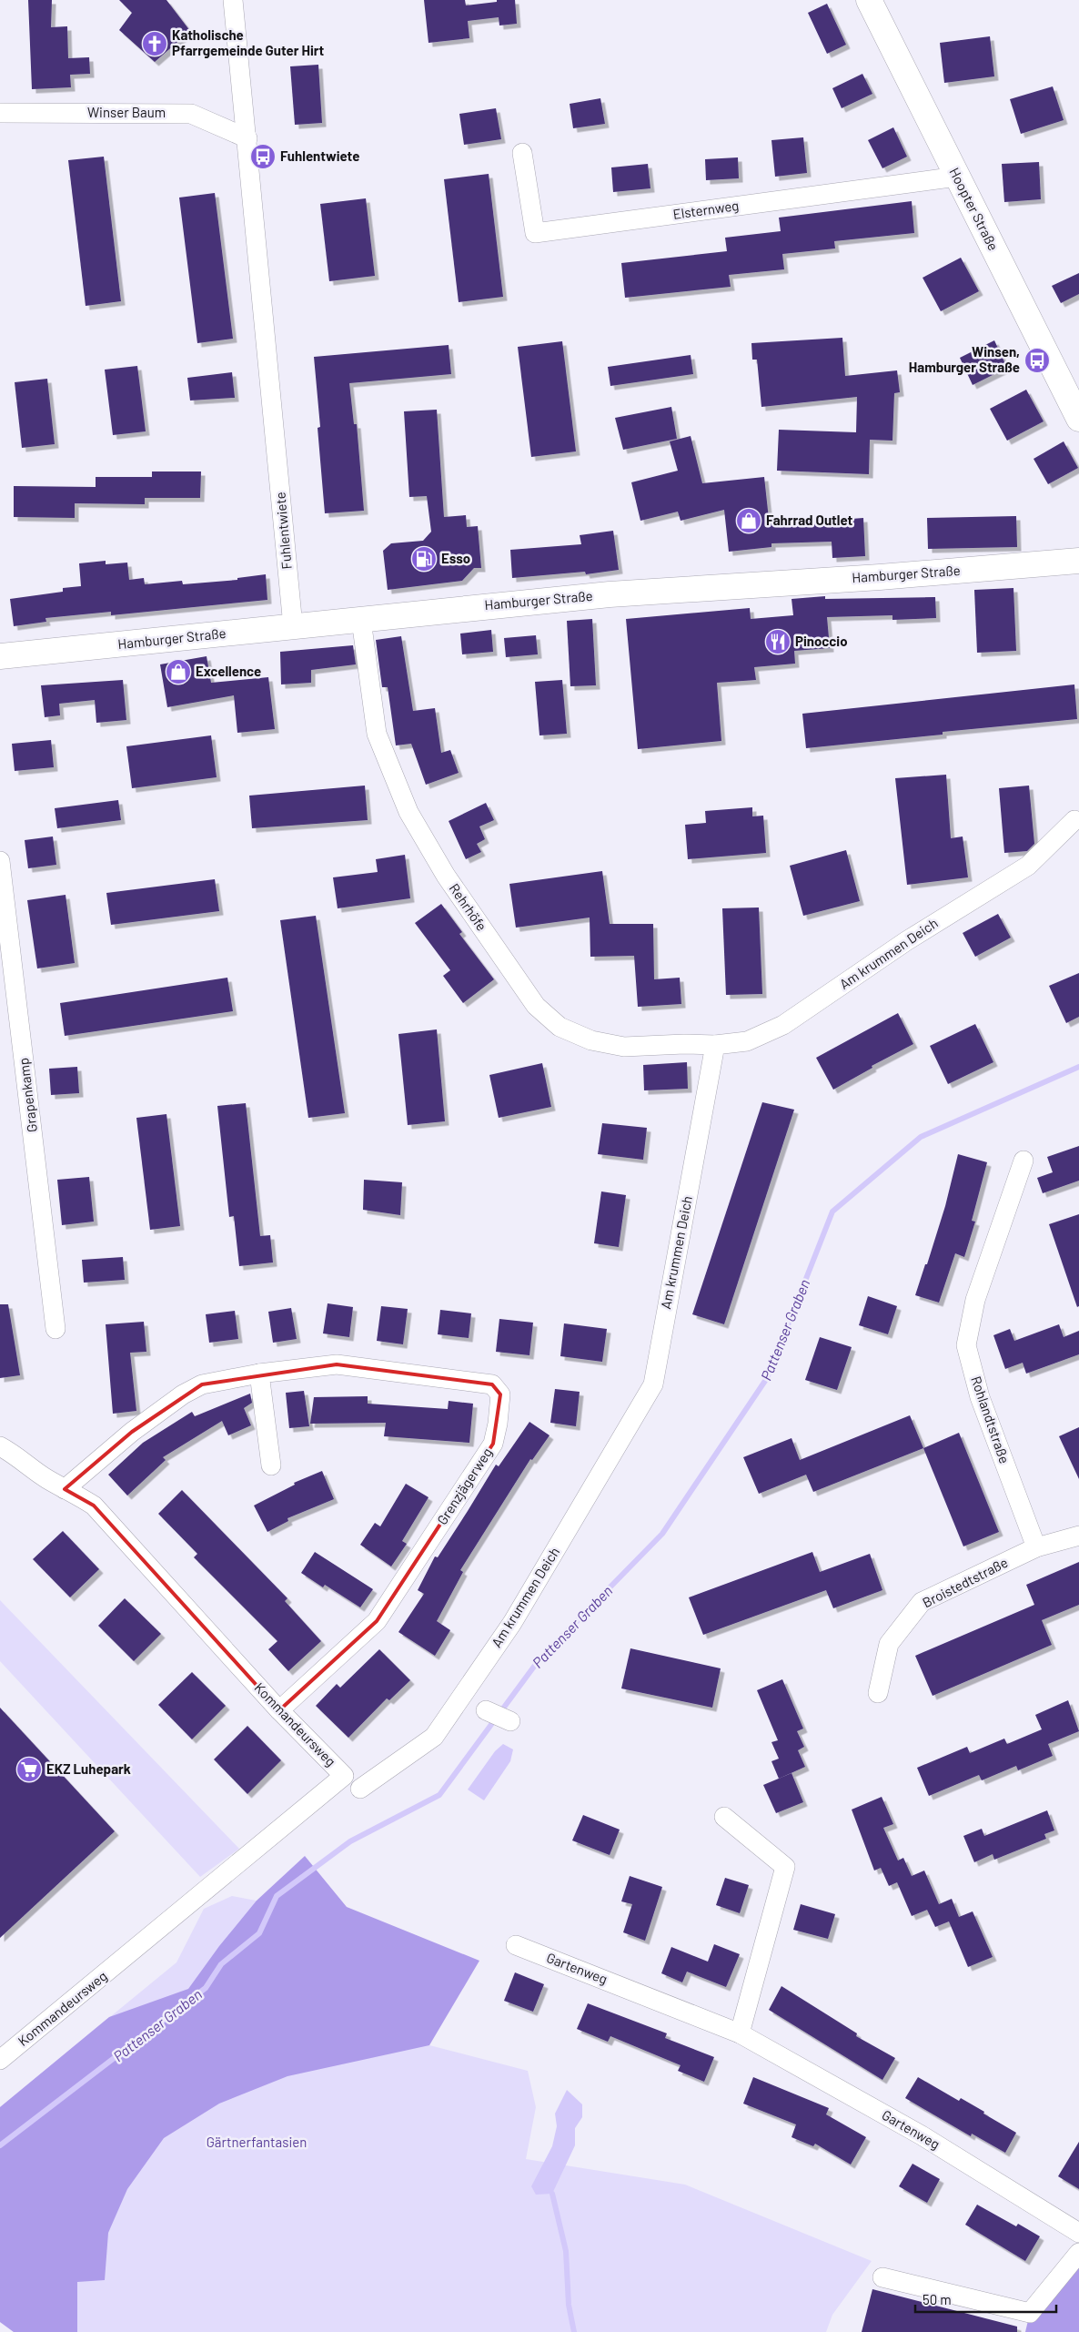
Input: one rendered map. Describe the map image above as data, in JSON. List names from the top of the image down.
{
  "streets": {
    "main road": ["Hoopter Straße", "Hamburger Straße"],
    "street": [
      "Winser Baum",
      "Elsternweg",
      "Fuhlentwiete",
      "Rehrhöfe",
      "Am krummen Deich",
      "Grapenkamp",
      "Rohlandtstraße",
      "Grenzjägerweg",
      "Broistedtstraße",
      "Kommandeursweg",
      "Gartenweg"
    ]
  },
  "crossings": [
    ["Winser Baum", "Fuhlentwiete"],
    ["Hoopter Straße", "Elsternweg"],
    ["Fuhlentwiete", "Hamburger Straße"],
    ["Hamburger Straße", "Rehrhöfe"],
    ["Rehrhöfe", "Am krummen Deich"],
    ["Rohlandtstraße", "Broistedtstraße"],
    ["Grenzjägerweg", "Kommandeursweg"]
  ],
  "water": ["Pattenser Graben"],
  "parks": ["Gärtnerfantasien"],
  "places": {
    "church": ["Katholische Pfarrgemeinde Guter Hirt"],
    "bus stop": ["Fuhlentwiete", "Winsen, Hamburger Straße"],
    "shop": ["Fahrrad Outlet", "Excellence"],
    "fuel station": ["Esso"],
    "restaurant": ["Pinoccio"],
    "supermarket": ["EKZ Luhepark"]
  },
  "scale_bar": "50 m"
}
